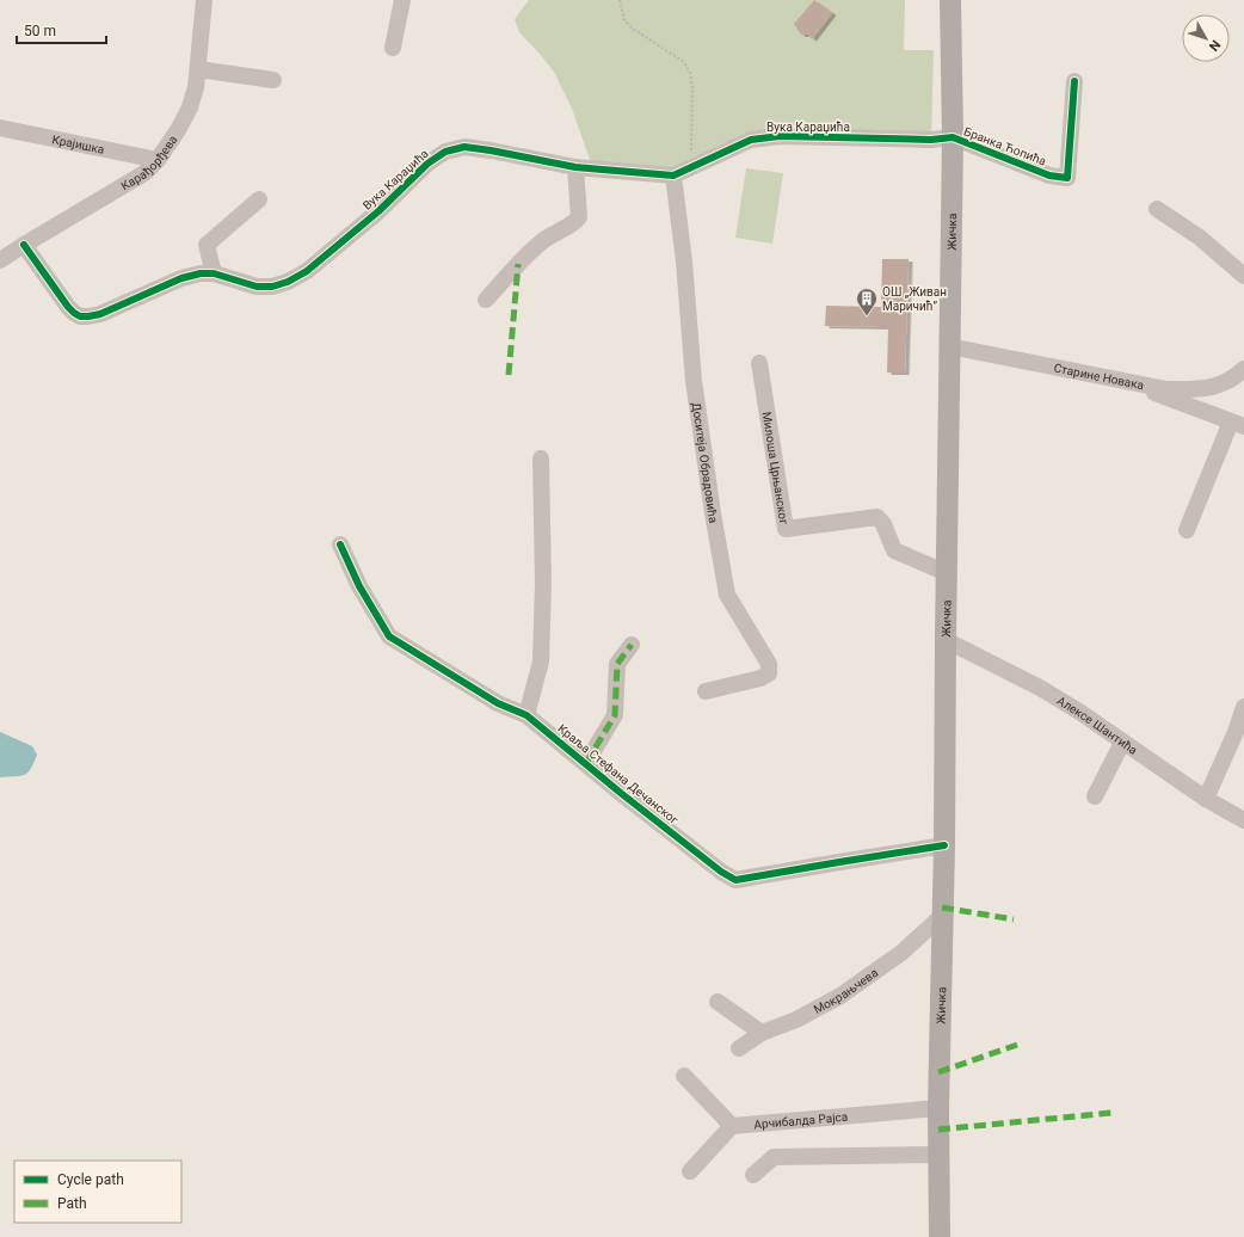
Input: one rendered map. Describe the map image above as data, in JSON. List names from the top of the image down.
{
  "streets": {
    "main road": ["Жичка"],
    "street": [
      "Вука Караџића",
      "Крајишка",
      "Бранка Ћопића",
      "Карађорђева",
      "Старине Новака",
      "Доситеја Обрадовића",
      "Милоша Црњанског",
      "Алексе Шантића",
      "Краља Стефана Дечанског",
      "Мокрањчева",
      "Арчибалда Рајса"
    ]
  },
  "crossings": [
    ["Вука Караџића", "Бранка Ћопића"],
    ["Вука Караџића", "Карађорђева"],
    ["Вука Караџића", "Жичка"],
    ["Вука Караџића", "Доситеја Обрадовића"],
    ["Крајишка", "Карађорђева"],
    ["Бранка Ћопића", "Жичка"],
    ["Жичка", "Старине Новака"],
    ["Жичка", "Милоша Црњанског"],
    ["Жичка", "Алексе Шантића"],
    ["Жичка", "Краља Стефана Дечанског"],
    ["Жичка", "Мокрањчева"],
    ["Жичка", "Арчибалда Рајса"]
  ],
  "places": {
    "building": ["ОШ „Живан Маричић”"]
  },
  "legend": ["Cycle path", "Path"],
  "scale_bar": "50 m",
  "north": "bottom right"
}
